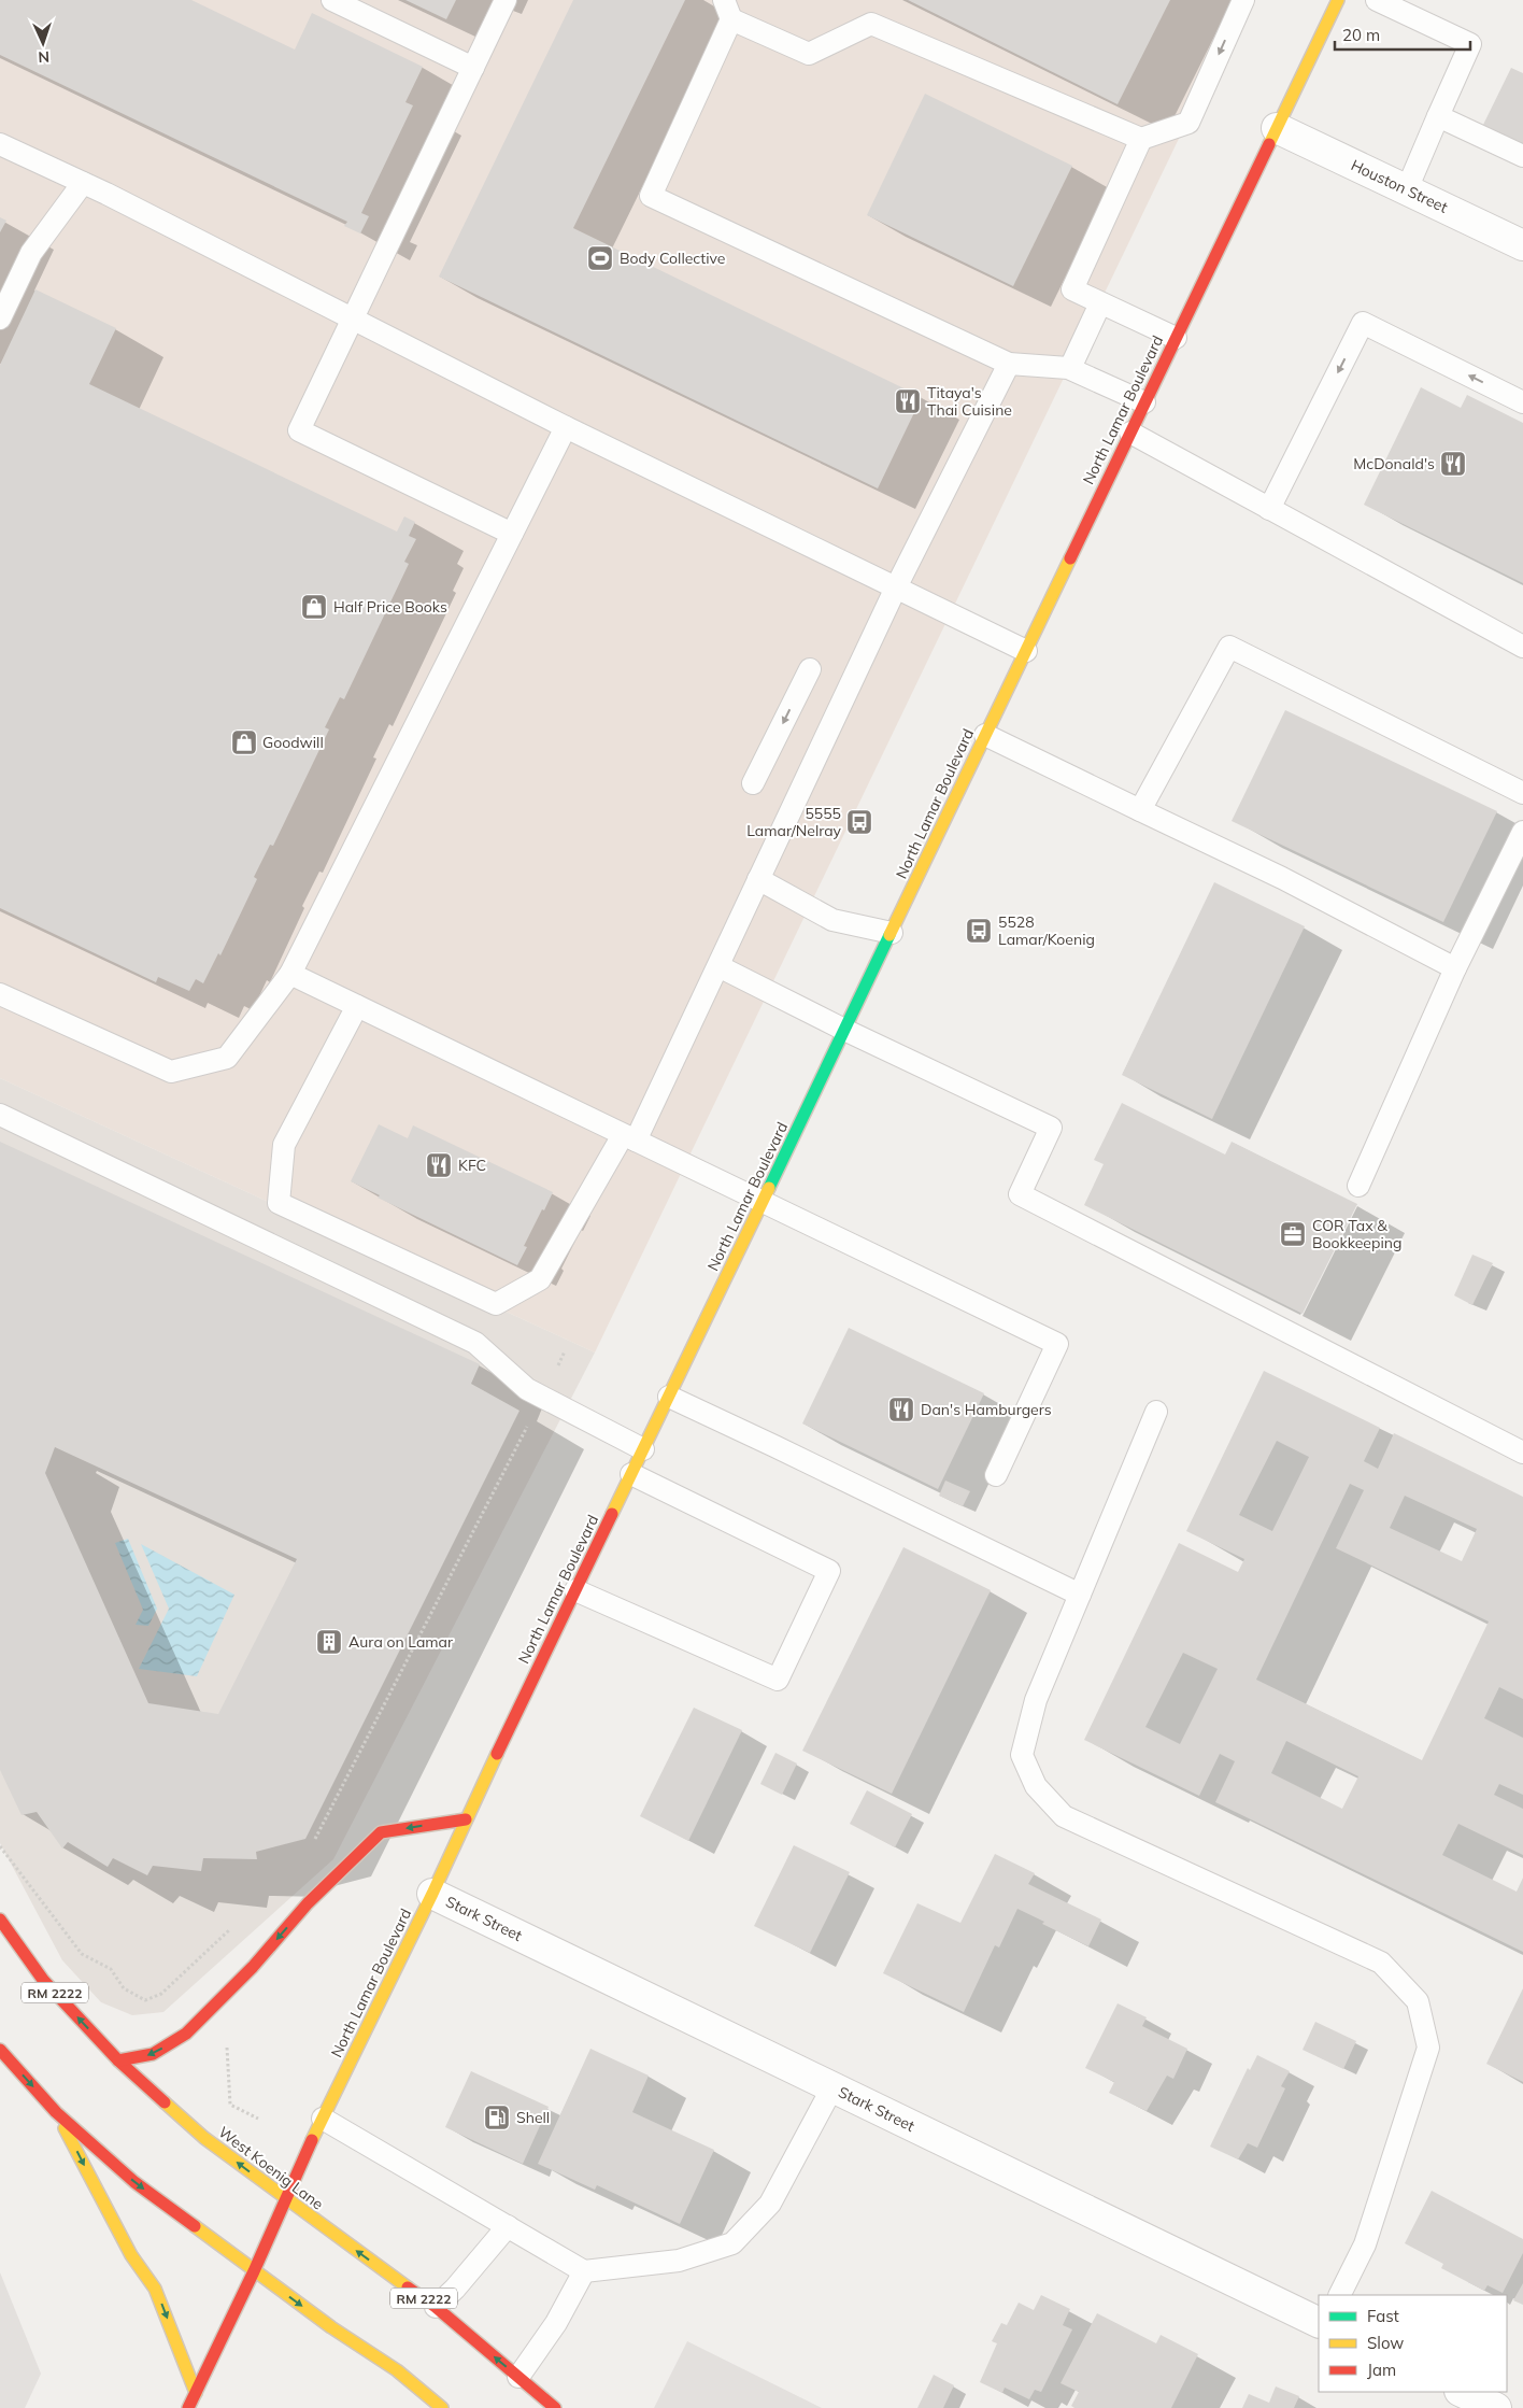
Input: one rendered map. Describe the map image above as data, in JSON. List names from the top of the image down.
{
  "streets": {
    "main road": ["North Lamar Boulevard", "RM 2222", "West Koenig Lane"],
    "street": ["Houston Street", "Stark Street"]
  },
  "crossings": [
    ["Houston Street", "North Lamar Boulevard"],
    ["North Lamar Boulevard", "Stark Street"],
    ["North Lamar Boulevard", "West Koenig Lane"]
  ],
  "places": {
    "sports": ["Body Collective"],
    "restaurant": [
      "Titaya's Thai Cuisine",
      "McDonald's",
      "KFC",
      "Dan's Hamburgers"
    ],
    "shop": ["Half Price Books", "Goodwill"],
    "bus stop": ["5555 Lamar/Nelray", "5528 Lamar/Koenig"],
    "office": ["COR Tax & Bookkeeping"],
    "building": ["Aura on Lamar"],
    "fuel station": ["Shell"]
  },
  "legend": ["Fast", "Slow", "Jam"],
  "scale_bar": "20 m",
  "north": "bottom"
}
